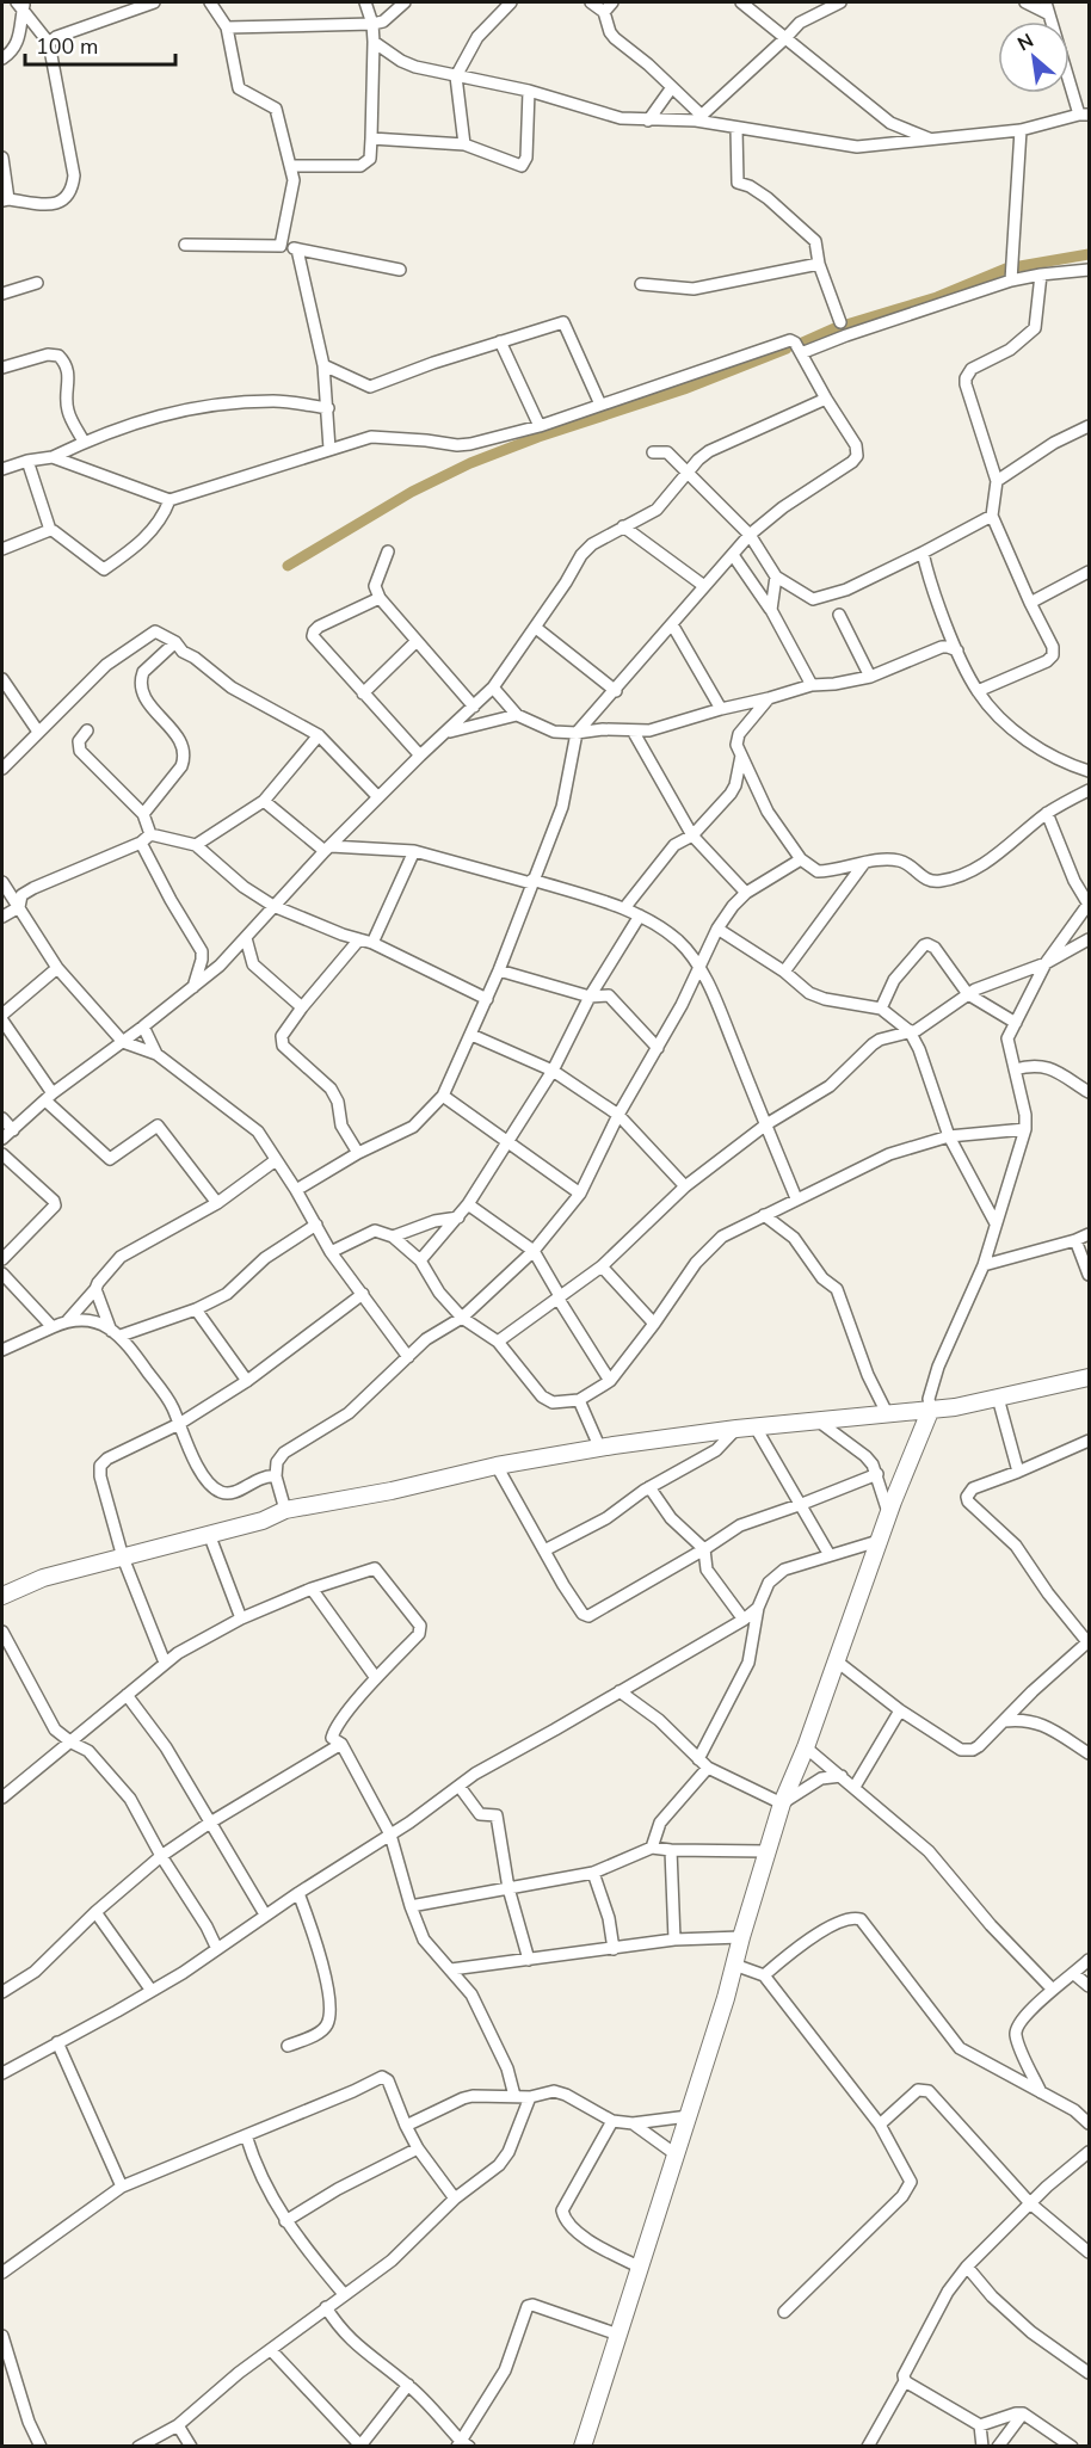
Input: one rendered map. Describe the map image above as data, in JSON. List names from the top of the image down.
{
  "scale_bar": "100 m",
  "north": "top left"
}
